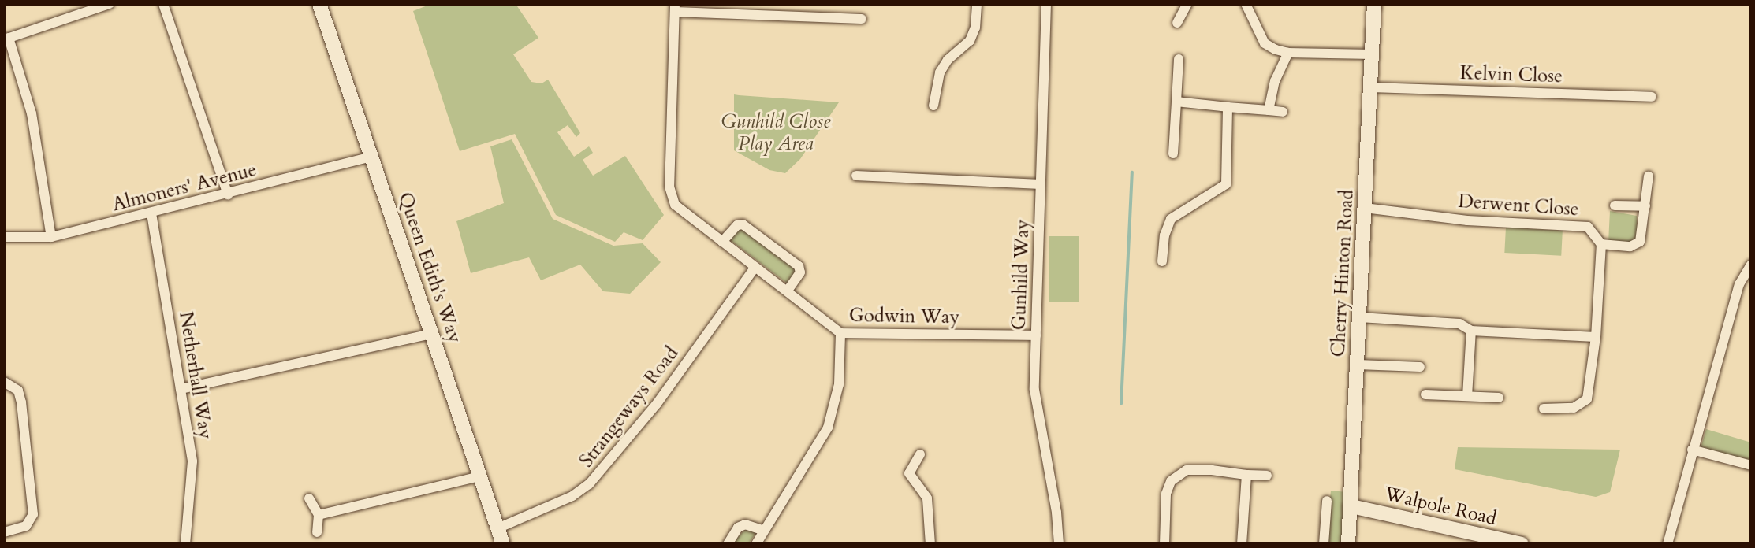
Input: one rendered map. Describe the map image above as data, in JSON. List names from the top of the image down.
{
  "streets": {
    "street": [
      "Kelvin Close",
      "Almoners' Avenue",
      "Derwent Close",
      "Queen Edith's Way",
      "Cherry Hinton Road",
      "Gunhild Way",
      "Godwin Way",
      "Netherhall Way",
      "Strangeways Road",
      "Walpole Road"
    ]
  },
  "crossings": [
    ["Kelvin Close", "Cherry Hinton Road"],
    ["Almoners' Avenue", "Queen Edith's Way"],
    ["Almoners' Avenue", "Netherhall Way"],
    ["Derwent Close", "Cherry Hinton Road"],
    ["Queen Edith's Way", "Strangeways Road"],
    ["Cherry Hinton Road", "Walpole Road"],
    ["Gunhild Way", "Godwin Way"],
    ["Godwin Way", "Strangeways Road"]
  ],
  "parks": ["Gunhild Close Play Area"]
}
